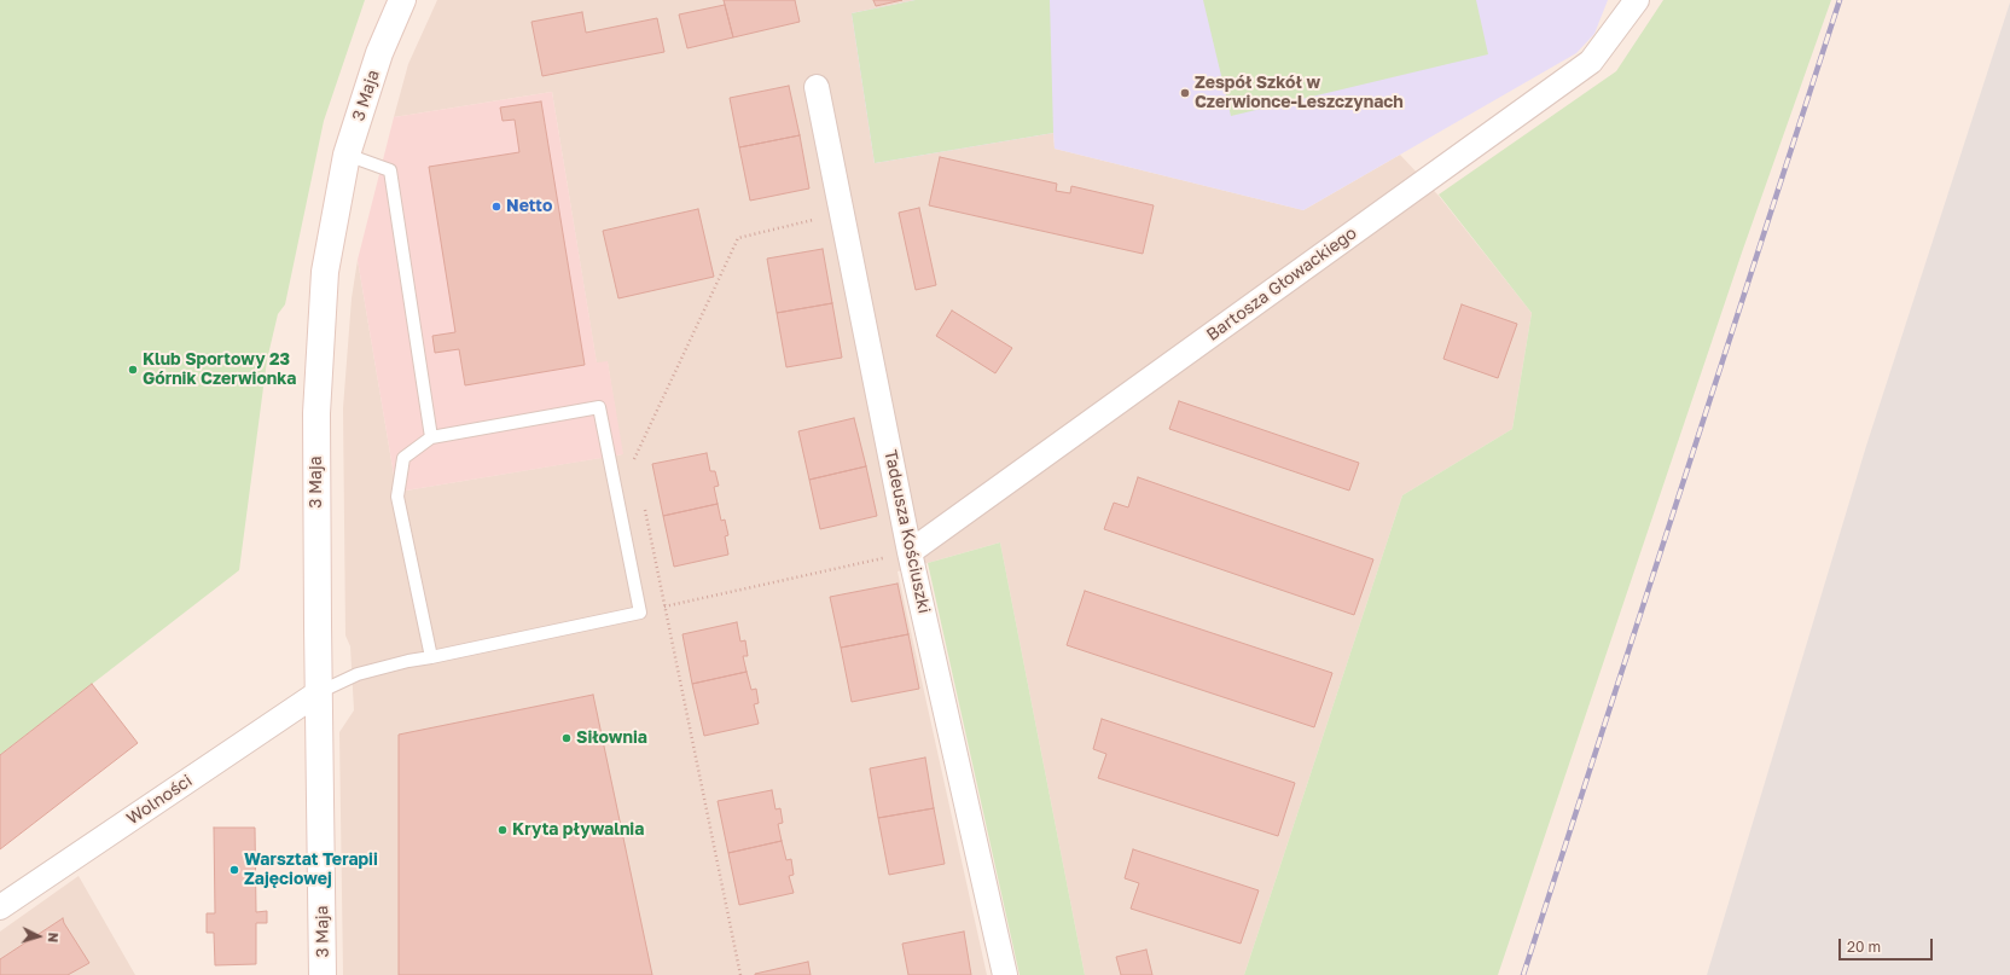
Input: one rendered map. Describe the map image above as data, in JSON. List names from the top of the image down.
{
  "streets": {
    "main road": ["3 Maja"],
    "street": ["Bartosza Głowackiego", "Tadeusza Kościuszki", "Wolności"]
  },
  "crossings": [
    ["3 Maja", "Wolności"],
    ["Bartosza Głowackiego", "Tadeusza Kościuszki"]
  ],
  "places": [
    "Zespół Szkół w Czerwionce-Leszczynach",
    "Netto",
    "Klub Sportowy 23 Górnik Czerwionka",
    "Siłownia",
    "Kryta pływalnia",
    "Warsztat Terapii Zajęciowej"
  ],
  "scale_bar": "20 m",
  "north": "right"
}
